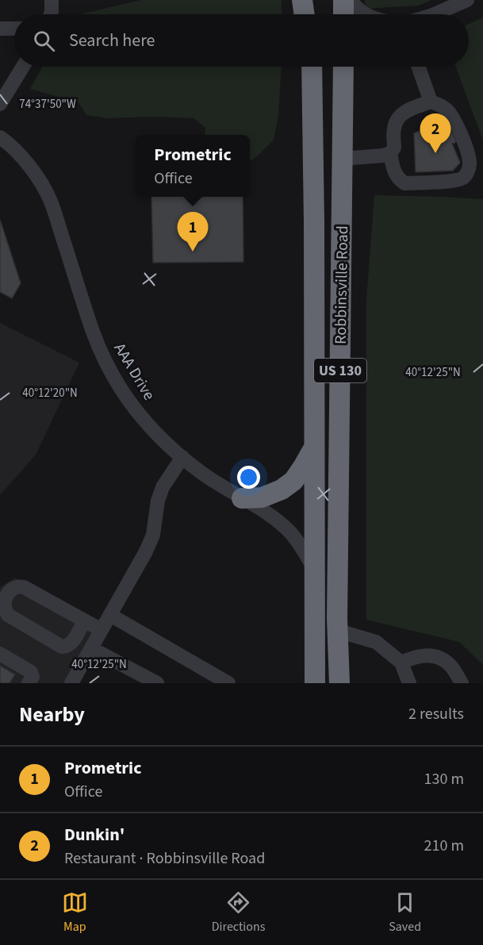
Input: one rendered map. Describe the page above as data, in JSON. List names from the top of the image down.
{
  "streets": {
    "highway": ["Robbinsville Road", "US 130"],
    "street": ["AAA Drive"]
  },
  "crossings": [
    ["Robbinsville Road", "AAA Drive"]
  ],
  "page": {
    "search": "Search here",
    "pins": ["2", "1"],
    "popup": ["Prometric", "Office"],
    "heading": ["Nearby", "2 results"],
    "list": [
      {
        "mark": "1",
        "name": "Prometric",
        "note": "Office",
        "value": "130 m"
      },
      {
        "mark": "2",
        "name": "Dunkin'",
        "note": "Restaurant · Robbinsville Road",
        "value": "210 m"
      }
    ],
    "nav": ["Map", "Directions", "Saved"]
  },
  "coordinates": ["74°37'50\"W", "40°12'25\"N", "40°12'20\"N"]
}
